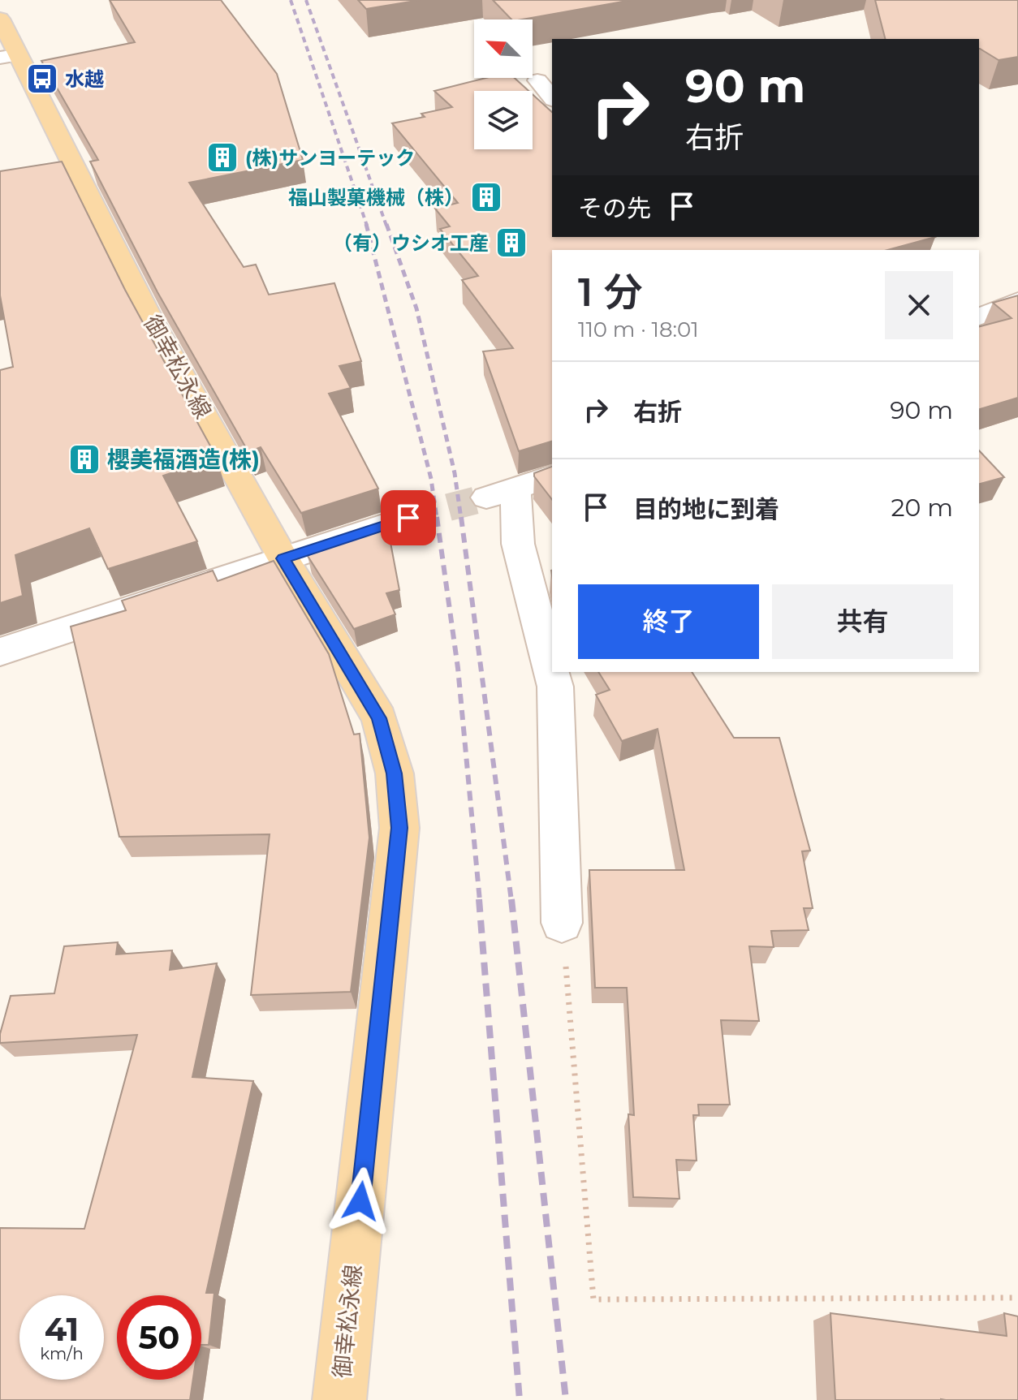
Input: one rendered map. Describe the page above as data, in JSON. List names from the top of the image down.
{
  "streets": {
    "main road": ["御幸松永線"]
  },
  "places": {
    "bus stop": ["水越"],
    "building": [
      "(株)サンヨーテック",
      "福山製菓機械（株）",
      "（有）ウシオ工産",
      "櫻美福酒造(株)"
    ]
  },
  "north": "top left",
  "page": {
    "turn": ["90 m", "右折"],
    "then": "その先",
    "heading": ["1 分", "110 m · 18:01"],
    "list": [
      {
        "name": "右折",
        "value": "90 m"
      },
      {
        "name": "目的地に到着",
        "value": "20 m"
      }
    ],
    "buttons": ["終了", "共有"],
    "speed": "41 km/h",
    "limit": "50"
  }
}
